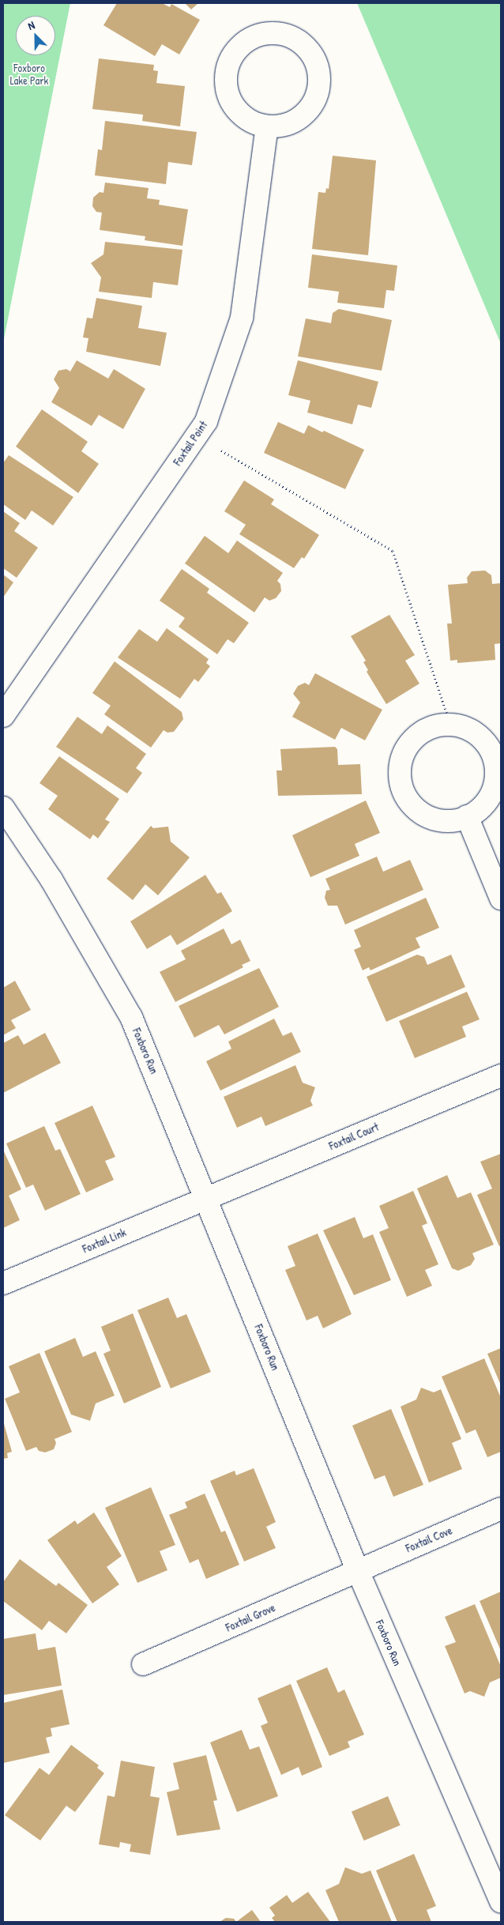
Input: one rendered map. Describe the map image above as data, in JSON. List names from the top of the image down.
{
  "streets": {
    "street": [
      "Foxtail Point",
      "Foxboro Run",
      "Foxtail Court",
      "Foxtail Link",
      "Foxtail Cove",
      "Foxtail Grove"
    ]
  },
  "crossings": [
    ["Foxboro Run", "Foxtail Court"],
    ["Foxboro Run", "Foxtail Link"],
    ["Foxboro Run", "Foxtail Cove"],
    ["Foxboro Run", "Foxtail Grove"],
    ["Foxtail Court", "Foxtail Link"],
    ["Foxtail Cove", "Foxtail Grove"]
  ],
  "parks": ["Foxboro Lake Park"],
  "north": "top left"
}
